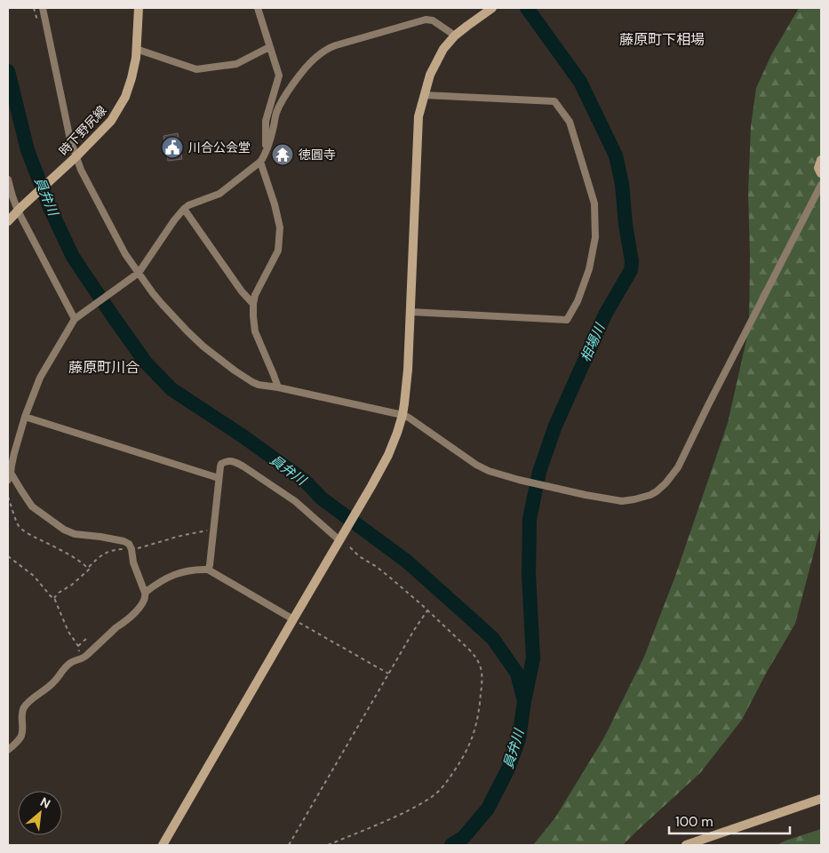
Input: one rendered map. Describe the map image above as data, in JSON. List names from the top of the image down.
{
  "streets": {
    "street": ["時下野尻線"]
  },
  "districts": ["藤原町下相場", "藤原町川合"],
  "water": ["員弁川", "相場川"],
  "places": {
    "public building": ["川合公会堂"],
    "temple": ["徳圓寺"]
  },
  "scale_bar": "100 m",
  "north": "top right"
}
